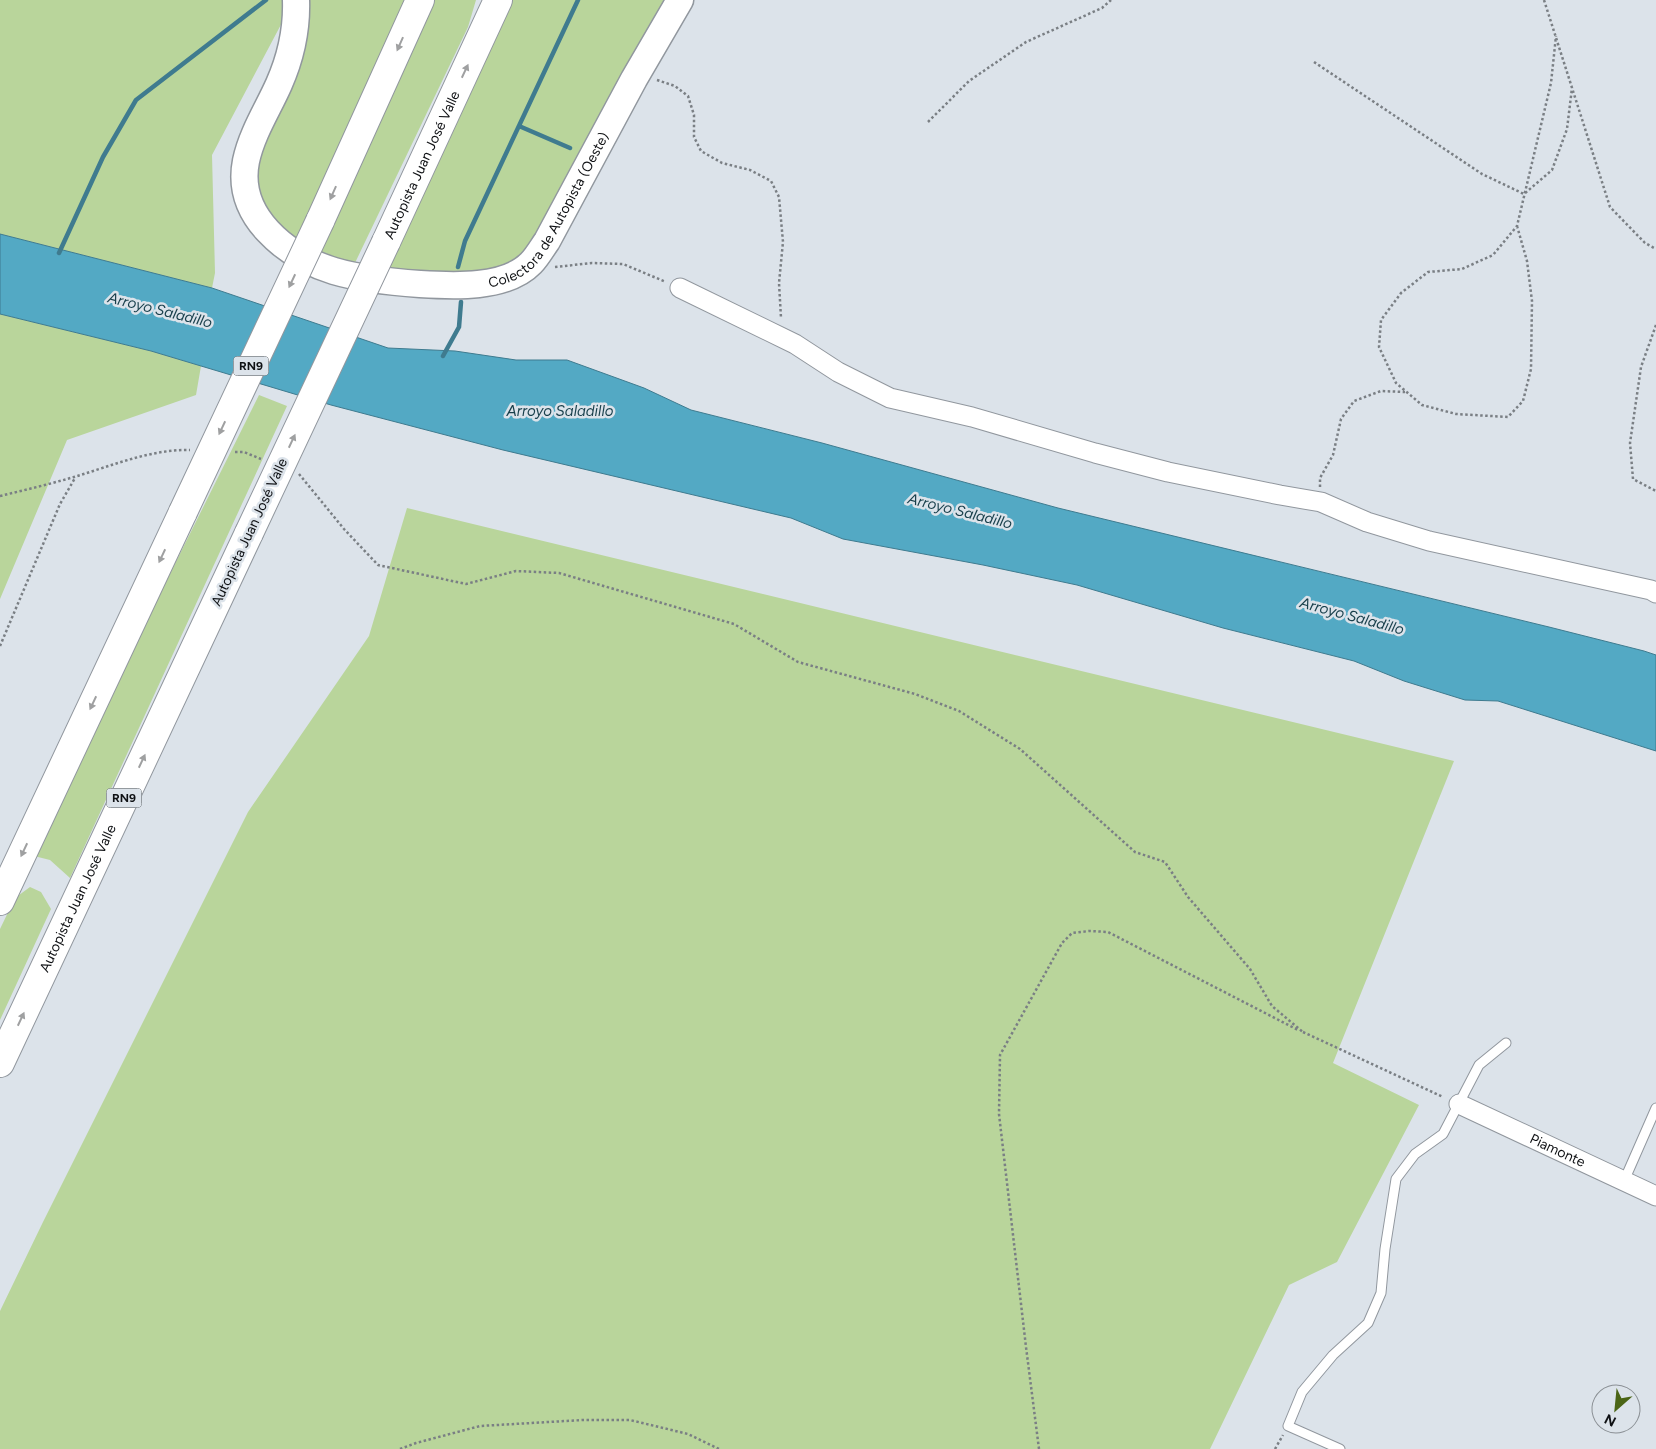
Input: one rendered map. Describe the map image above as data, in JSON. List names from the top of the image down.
{
  "streets": {
    "highway": ["Autopista Juan José Valle", "RN9"],
    "main road": ["Colectora de Autopista (Oeste)"],
    "street": ["Piamonte"]
  },
  "water": ["Arroyo Saladillo"],
  "north": "bottom left"
}
